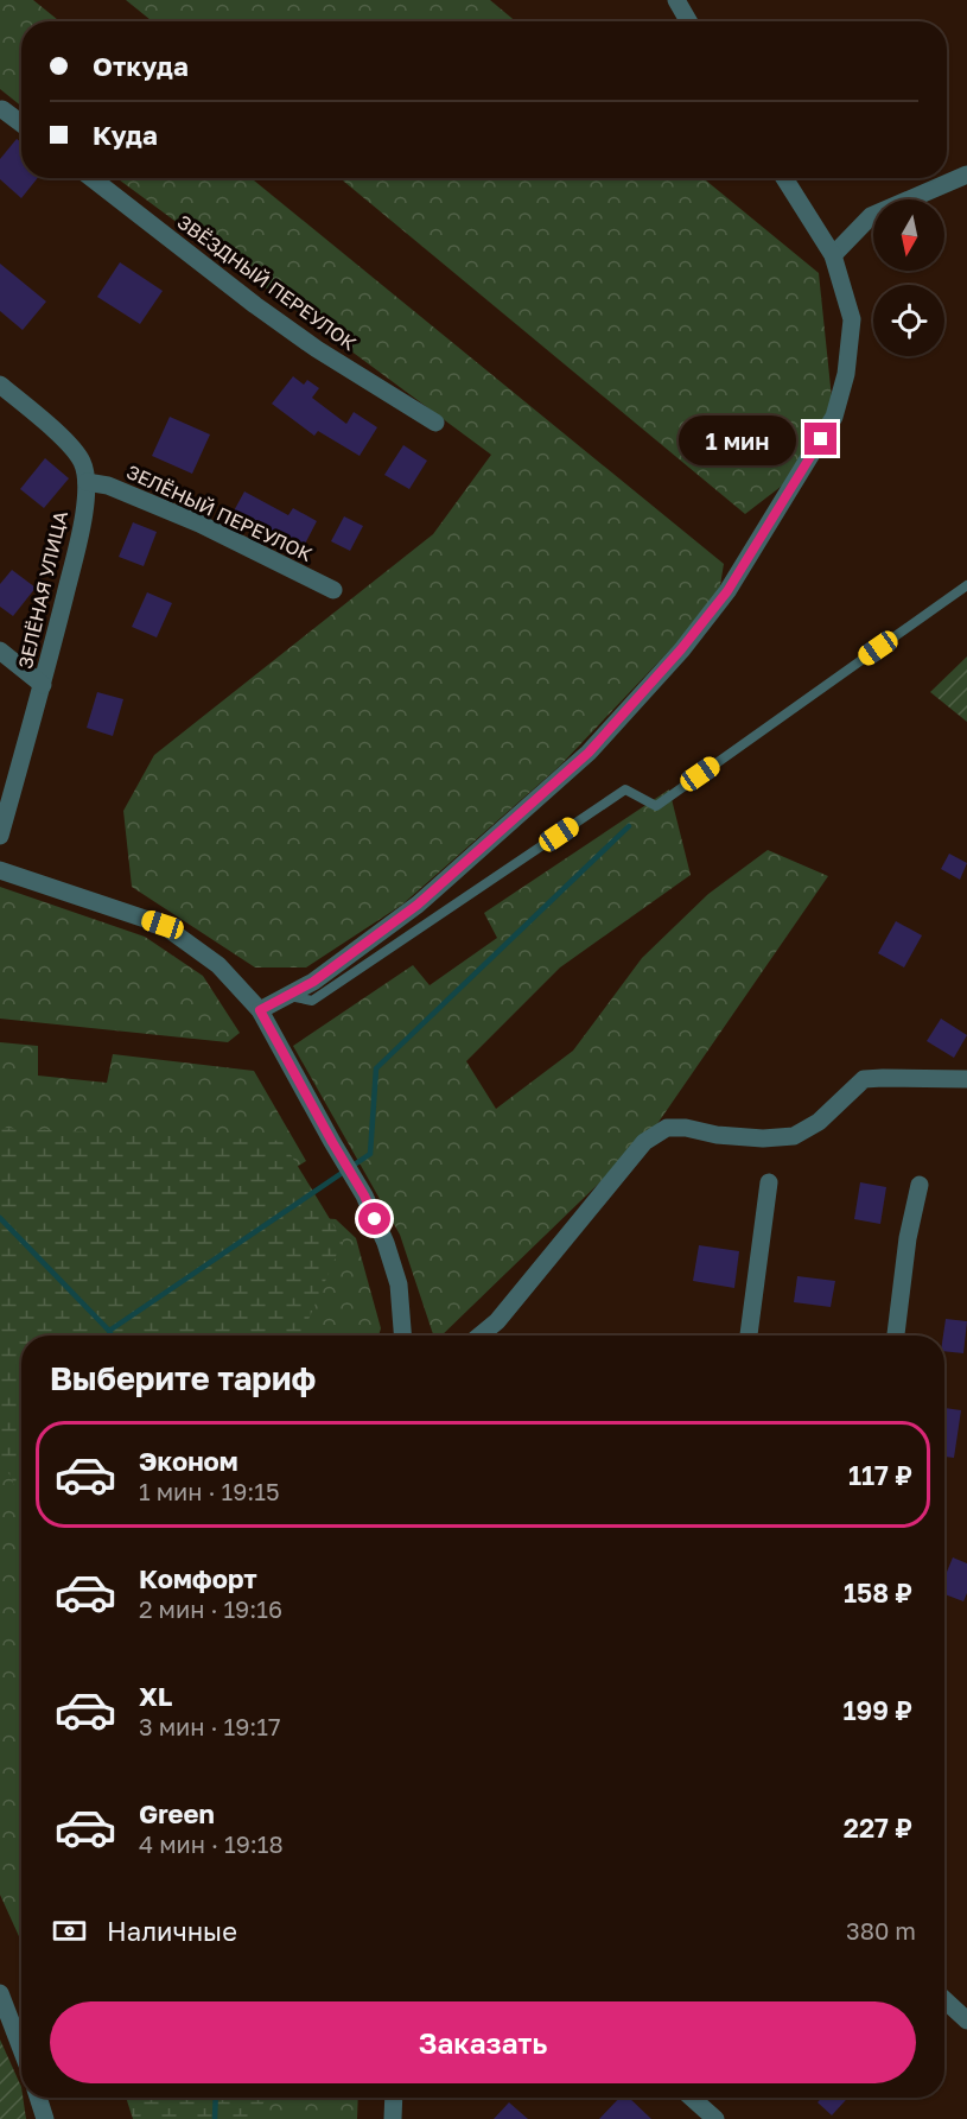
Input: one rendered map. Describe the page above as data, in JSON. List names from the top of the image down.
{
  "streets": {
    "street": ["ЗВЁЗДНЫЙ ПЕРЕУЛОК", "ЗЕЛЁНЫЙ ПЕРЕУЛОК", "ЗЕЛЁНАЯ УЛИЦА"]
  },
  "crossings": [
    ["ЗЕЛЁНЫЙ ПЕРЕУЛОК", "ЗЕЛЁНАЯ УЛИЦА"]
  ],
  "north": "bottom",
  "page": {
    "banner": ["Откуда", "Куда"],
    "bubble": "1 мин",
    "heading": "Выберите тариф",
    "list": [
      {
        "name": "Эконом",
        "note": "1 мин · 19:15",
        "value": "117 ₽"
      },
      {
        "name": "Комфорт",
        "note": "2 мин · 19:16",
        "value": "158 ₽"
      },
      {
        "name": "XL",
        "note": "3 мин · 19:17",
        "value": "199 ₽"
      },
      {
        "name": "Green",
        "note": "4 мин · 19:18",
        "value": "227 ₽"
      }
    ],
    "pay": ["Наличные", "380 m"],
    "buttons": "Заказать"
  }
}
